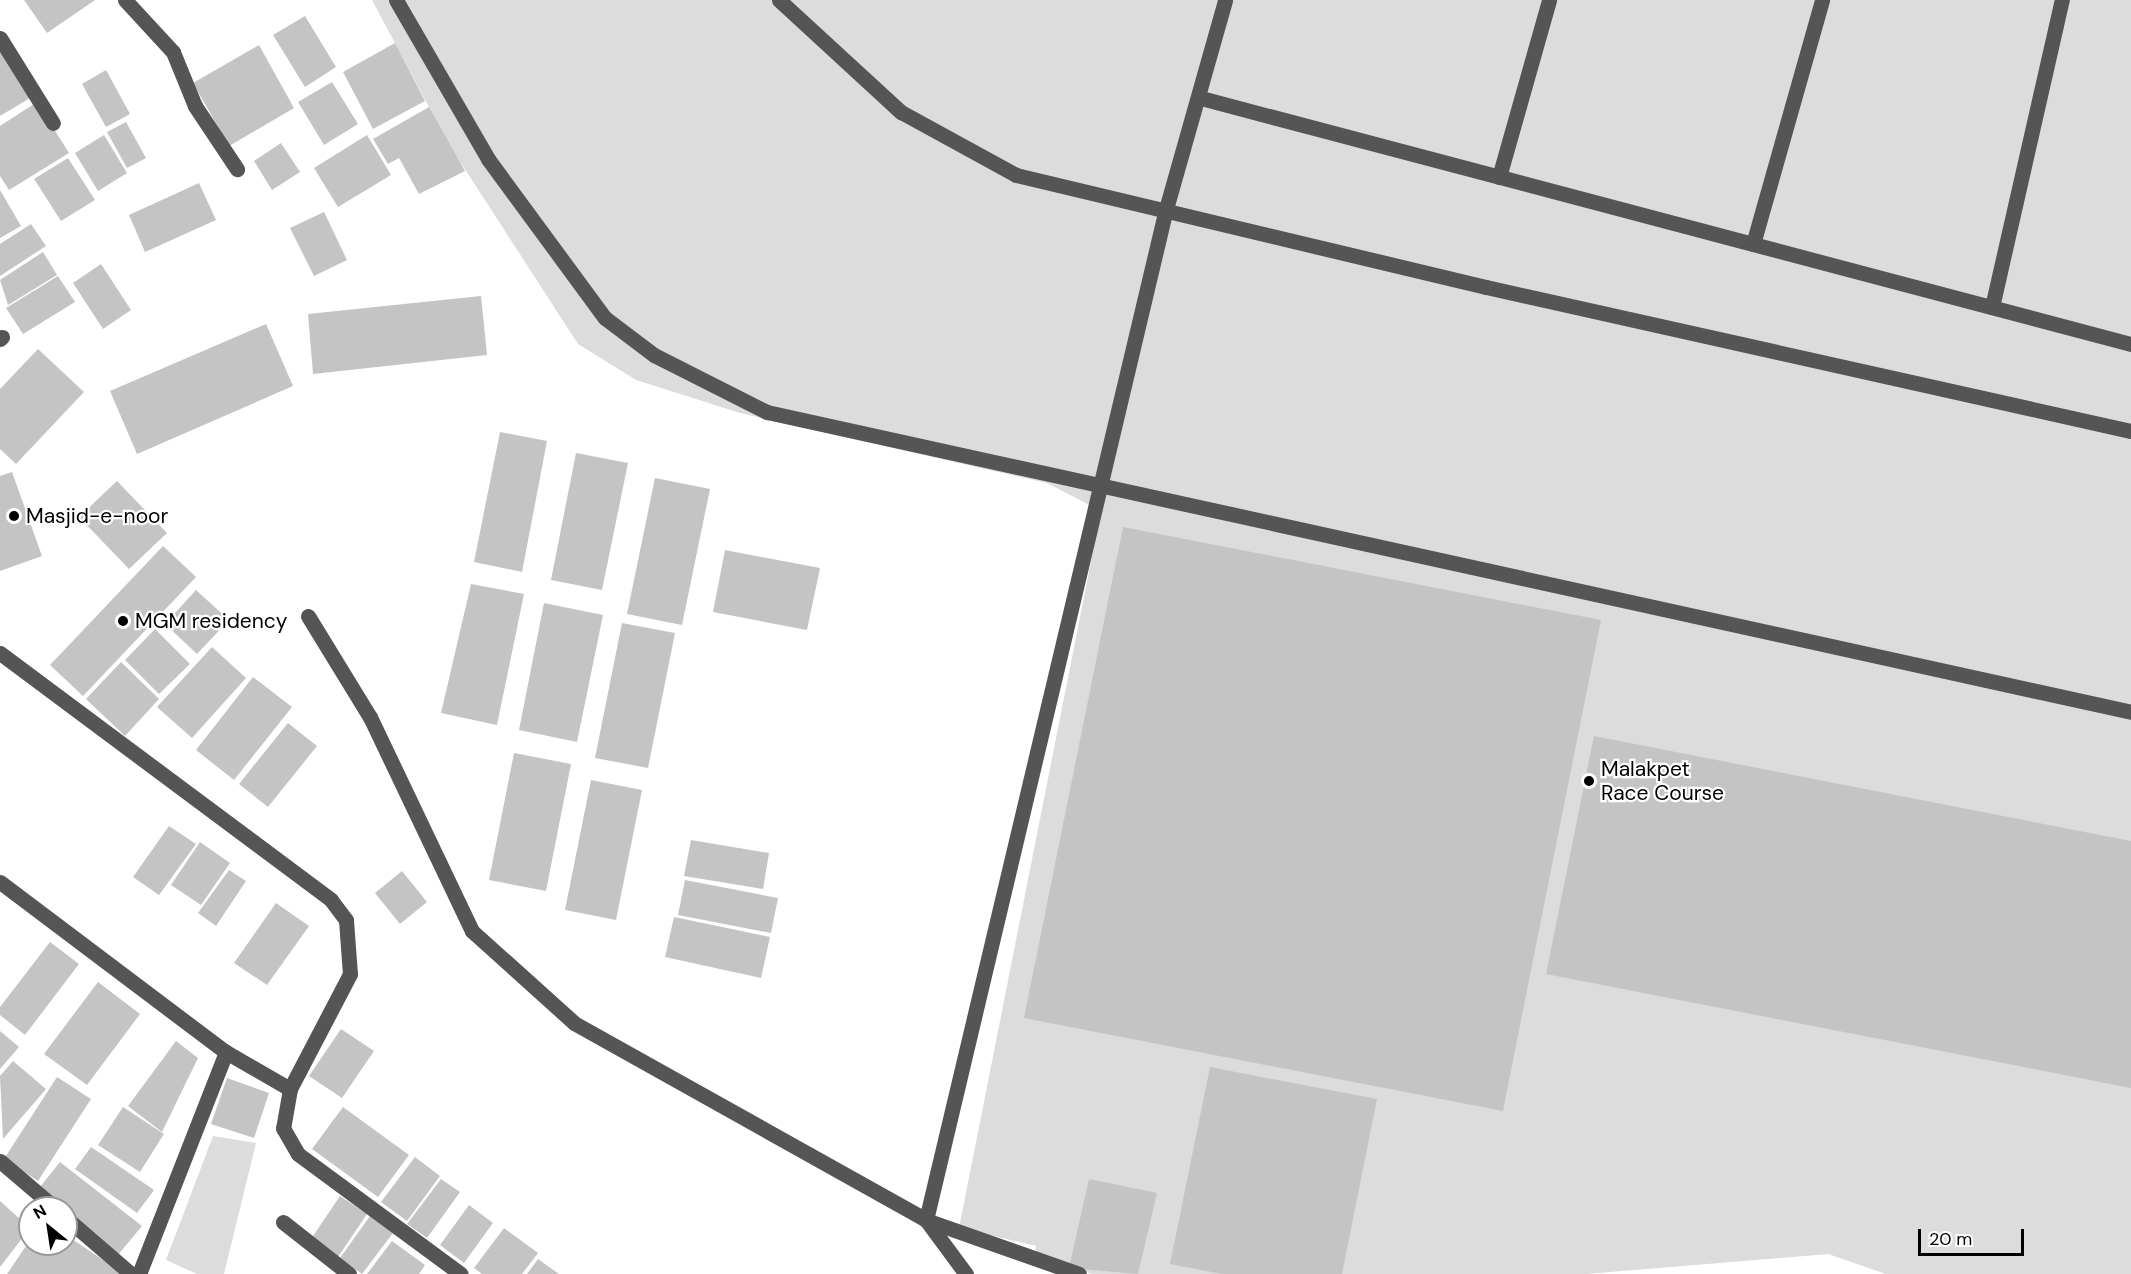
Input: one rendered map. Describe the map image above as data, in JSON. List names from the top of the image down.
{
  "places": ["Masjid-e-noor", "MGM residency", "Malakpet Race Course"],
  "scale_bar": "20 m",
  "north": "top left"
}
